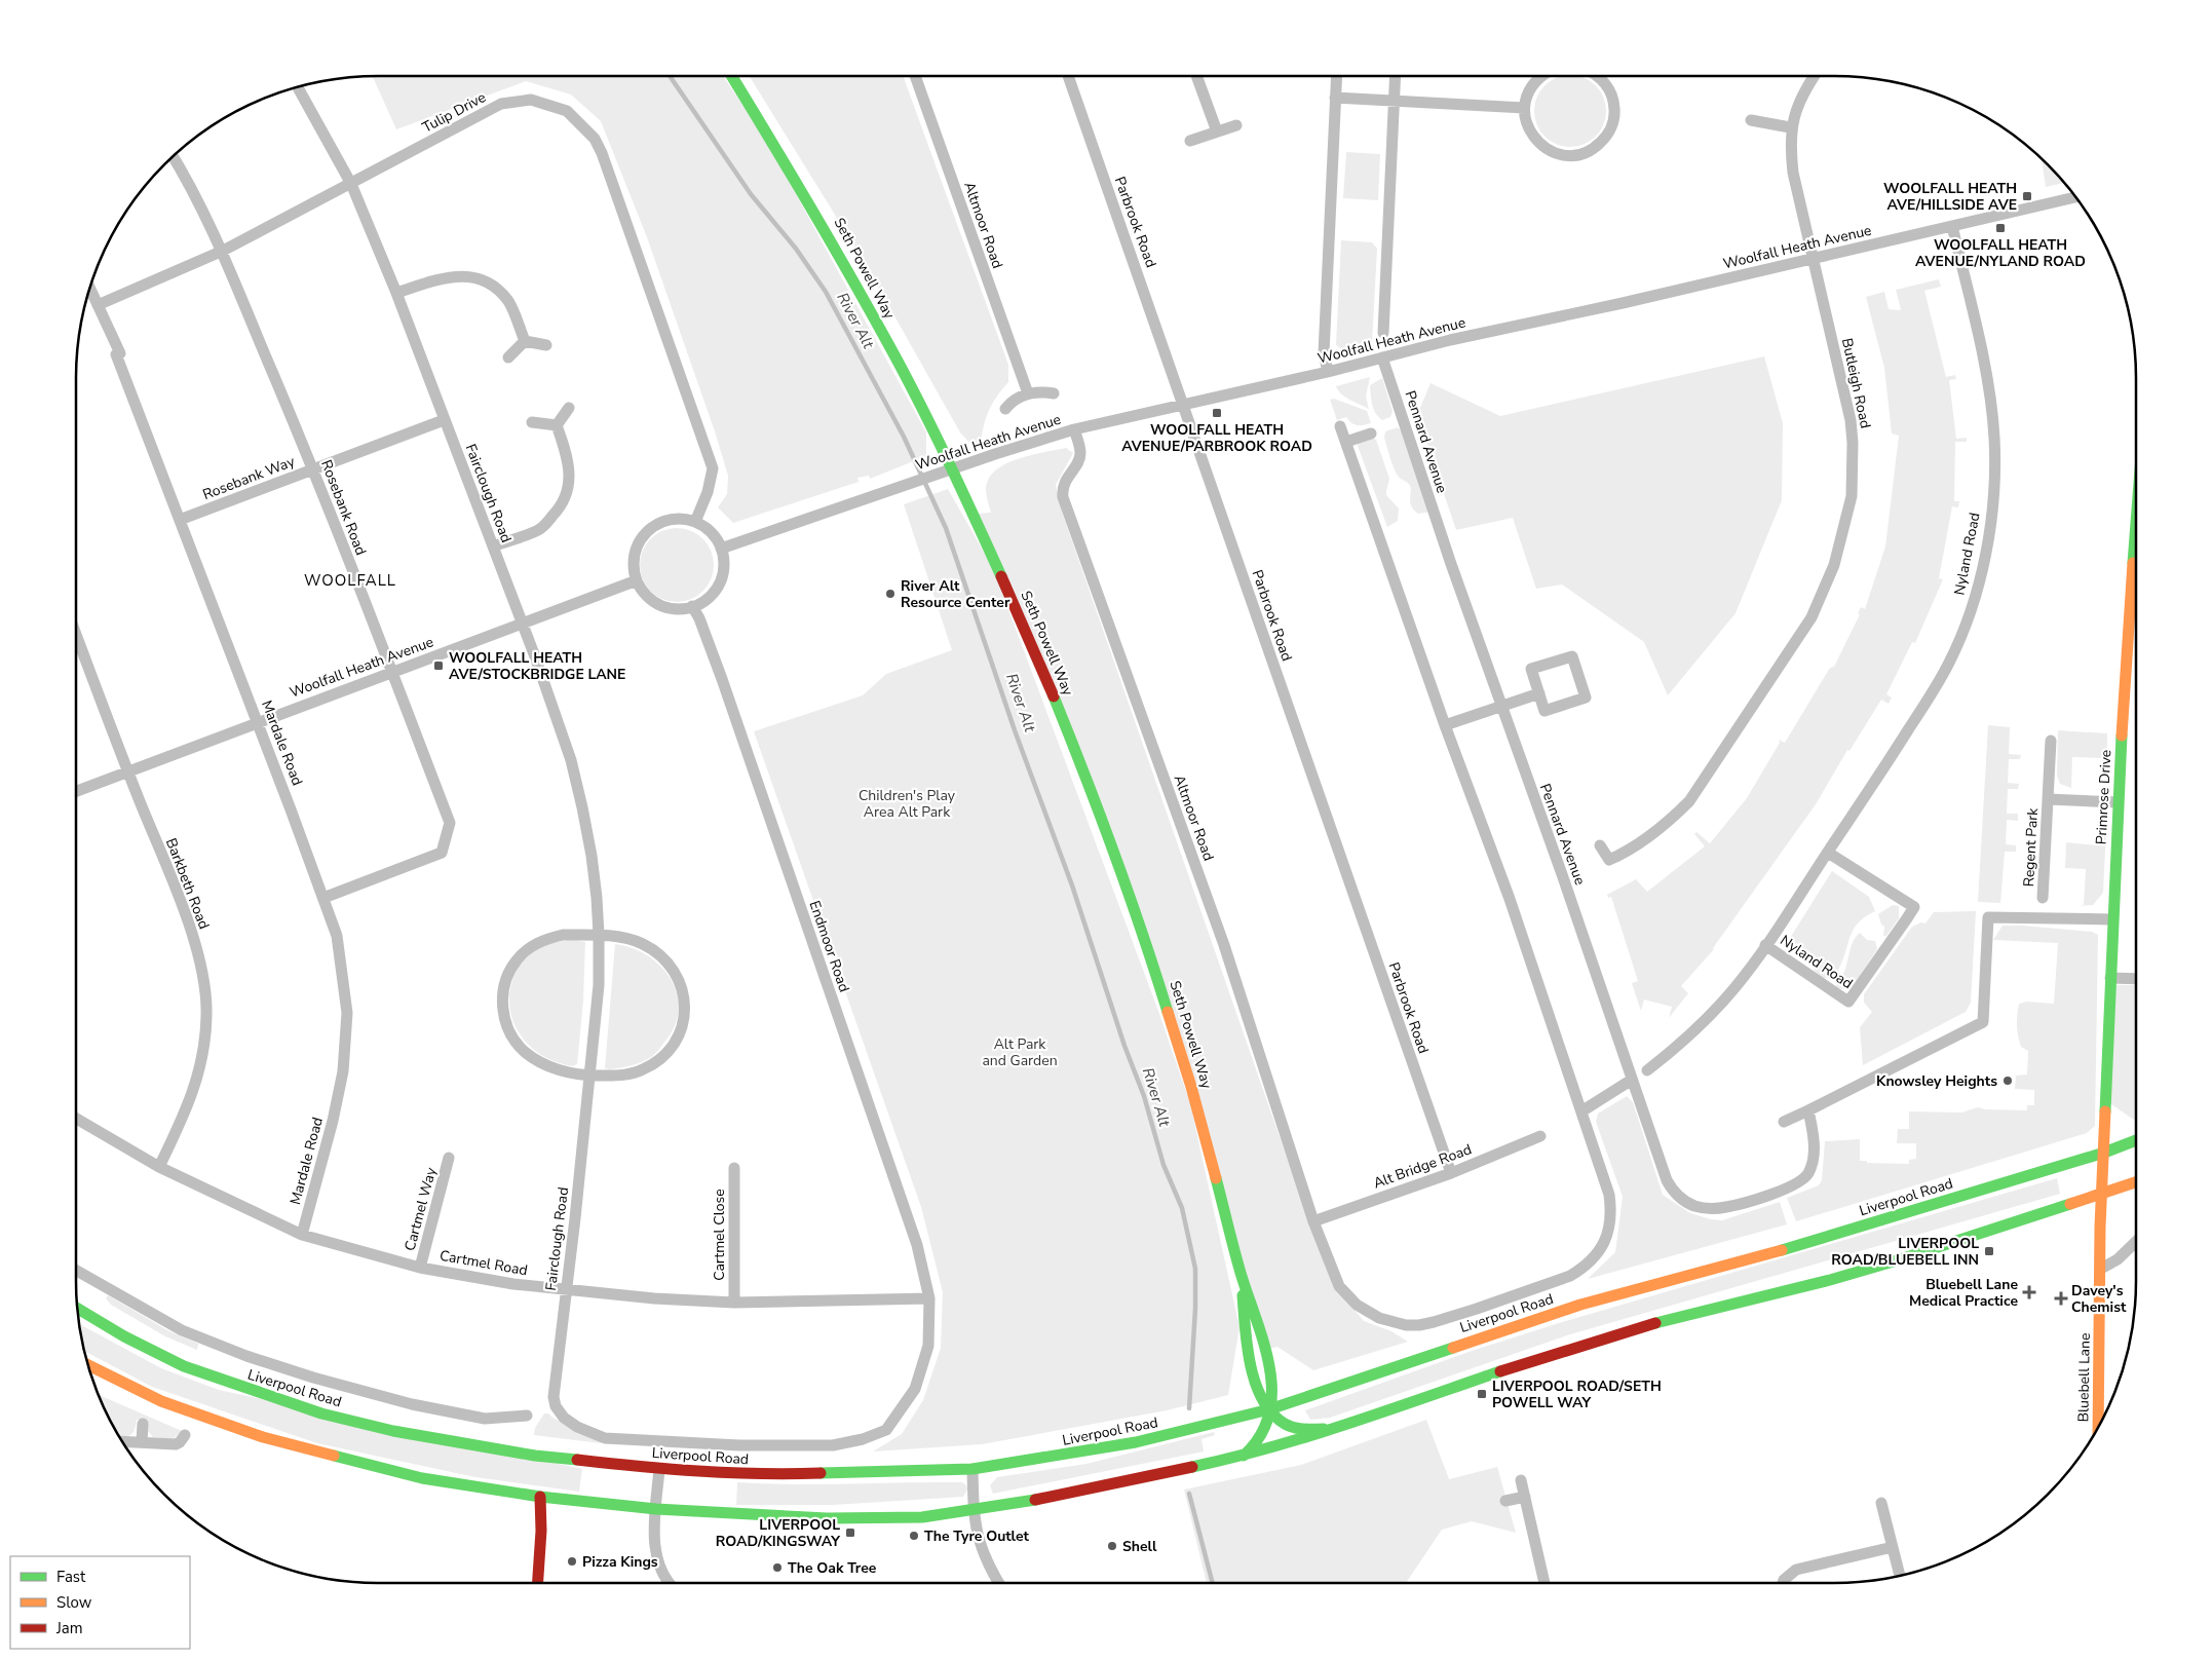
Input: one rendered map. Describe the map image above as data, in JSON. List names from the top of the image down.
{
  "streets": {
    "main road": [
      "Seth Powell Way",
      "Primrose Drive",
      "Liverpool Road",
      "Bluebell Lane"
    ],
    "street": [
      "Tulip Drive",
      "Parbrook Road",
      "Altmoor Road",
      "Woolfall Heath Avenue",
      "Butleigh Road",
      "Pennard Avenue",
      "Rosebank Way",
      "Fairclough Road",
      "Rosebank Road",
      "Nyland Road",
      "Mardale Road",
      "Regent Park",
      "Barkbeth Road",
      "Endmoor Road",
      "Alt Bridge Road",
      "Cartmel Way",
      "Cartmel Close",
      "Cartmel Road"
    ]
  },
  "crossings": [
    ["Tulip Drive", "Woolfall Heath Avenue"],
    ["Tulip Drive", "Fairclough Road"],
    ["Tulip Drive", "Rosebank Road"],
    ["Tulip Drive", "Mardale Road"],
    ["Tulip Drive", "Endmoor Road"],
    ["Parbrook Road", "Woolfall Heath Avenue"],
    ["Parbrook Road", "Alt Bridge Road"],
    ["Altmoor Road", "Woolfall Heath Avenue"],
    ["Altmoor Road", "Alt Bridge Road"],
    ["Altmoor Road", "Liverpool Road"],
    ["Woolfall Heath Avenue", "Seth Powell Way"],
    ["Woolfall Heath Avenue", "Butleigh Road"],
    ["Woolfall Heath Avenue", "Pennard Avenue"],
    ["Woolfall Heath Avenue", "Fairclough Road"],
    ["Woolfall Heath Avenue", "Rosebank Road"],
    ["Woolfall Heath Avenue", "Nyland Road"],
    ["Woolfall Heath Avenue", "Mardale Road"],
    ["Woolfall Heath Avenue", "Barkbeth Road"],
    ["Woolfall Heath Avenue", "Endmoor Road"],
    ["Seth Powell Way", "Liverpool Road"],
    ["Rosebank Way", "Fairclough Road"],
    ["Rosebank Way", "Rosebank Road"],
    ["Rosebank Way", "Mardale Road"],
    ["Fairclough Road", "Liverpool Road"],
    ["Fairclough Road", "Cartmel Road"],
    ["Rosebank Road", "Mardale Road"],
    ["Mardale Road", "Cartmel Road"],
    ["Primrose Drive", "Regent Park"],
    ["Primrose Drive", "Liverpool Road"],
    ["Primrose Drive", "Bluebell Lane"],
    ["Barkbeth Road", "Cartmel Road"],
    ["Endmoor Road", "Liverpool Road"],
    ["Endmoor Road", "Cartmel Road"],
    ["Alt Bridge Road", "Liverpool Road"],
    ["Liverpool Road", "Cartmel Road"],
    ["Cartmel Way", "Cartmel Road"],
    ["Cartmel Close", "Cartmel Road"]
  ],
  "districts": ["WOOLFALL"],
  "water": ["River Alt"],
  "parks": ["Children's Play Area Alt Park", "Alt Park and Garden"],
  "places": {
    "transit": [
      "WOOLFALL HEATH AVE/HILLSIDE AVE",
      "WOOLFALL HEATH AVENUE/NYLAND ROAD",
      "WOOLFALL HEATH AVENUE/PARBROOK ROAD",
      "WOOLFALL HEATH AVE/STOCKBRIDGE LANE",
      "LIVERPOOL ROAD/BLUEBELL INN",
      "LIVERPOOL ROAD/SETH POWELL WAY",
      "LIVERPOOL ROAD/KINGSWAY"
    ],
    "other": [
      "River Alt Resource Center",
      "Knowsley Heights",
      "The Tyre Outlet",
      "Shell",
      "Pizza Kings",
      "The Oak Tree"
    ],
    "health": ["Bluebell Lane Medical Practice", "Davey's Chemist"]
  },
  "legend": ["Fast", "Slow", "Jam"]
}
